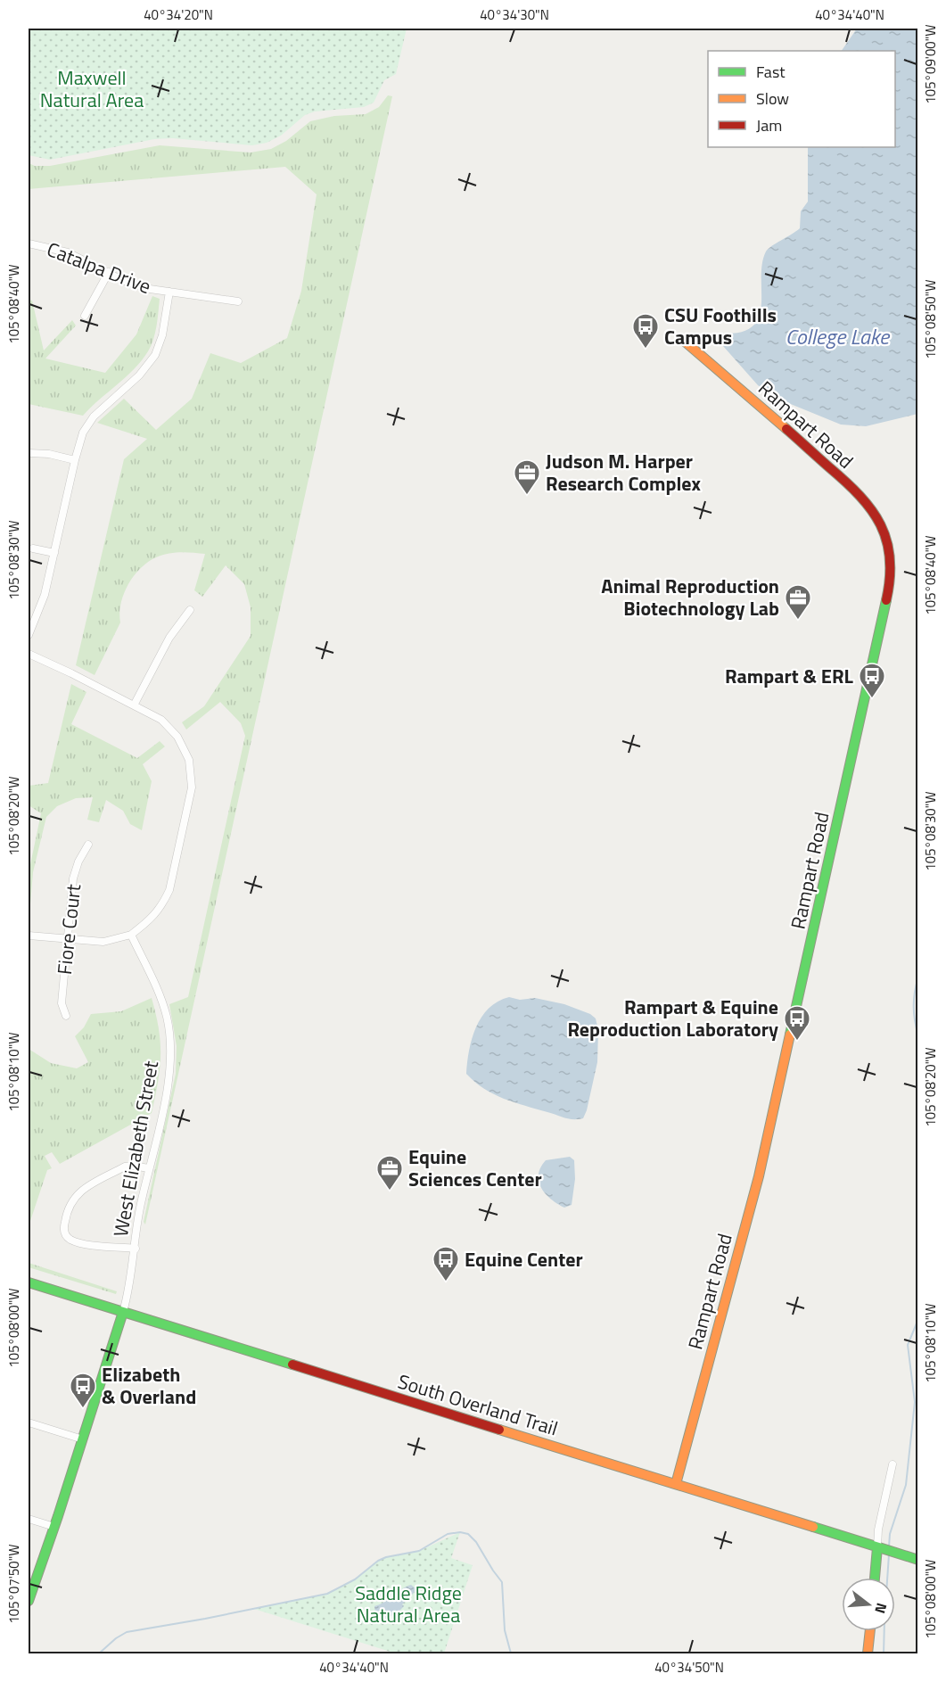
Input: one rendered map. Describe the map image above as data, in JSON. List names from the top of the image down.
{
  "streets": {
    "main road": ["Rampart Road", "West Elizabeth Street", "South Overland Trail"],
    "street": ["Catalpa Drive", "Fiore Court"]
  },
  "crossings": [
    ["Rampart Road", "South Overland Trail"],
    ["West Elizabeth Street", "South Overland Trail"]
  ],
  "water": ["College Lake"],
  "parks": ["Maxwell Natural Area", "Saddle Ridge Natural Area"],
  "places": {
    "bus stop": [
      "CSU Foothills Campus",
      "Rampart & ERL",
      "Rampart & Equine Reproduction Laboratory",
      "Equine Center",
      "Elizabeth & Overland"
    ],
    "office": ["Judson M. Harper Research Complex", "Animal Reproduction Biotechnology Lab", "Equine Sciences Center"]
  },
  "legend": ["Fast", "Slow", "Jam"],
  "north": "right",
  "coordinates": [
    "40°34'20\"N",
    "40°34'30\"N",
    "40°34'40\"N",
    "105°09'00\"W",
    "105°08'40\"W",
    "105°08'50\"W",
    "105°08'30\"W",
    "105°08'20\"W",
    "105°08'10\"W",
    "105°08'00\"W",
    "105°07'50\"W",
    "40°34'50\"N"
  ]
}
